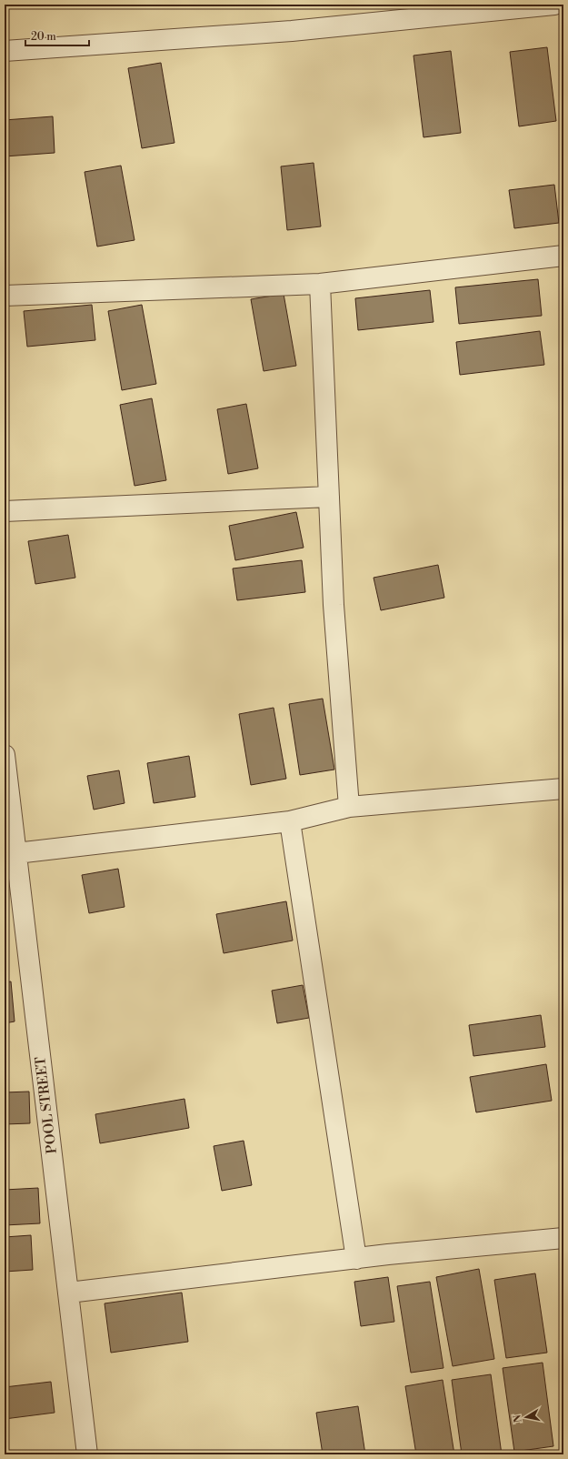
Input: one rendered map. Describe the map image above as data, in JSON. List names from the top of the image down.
{
  "streets": {
    "street": ["POOL STREET"]
  },
  "scale_bar": "20 m",
  "north": "left"
}
